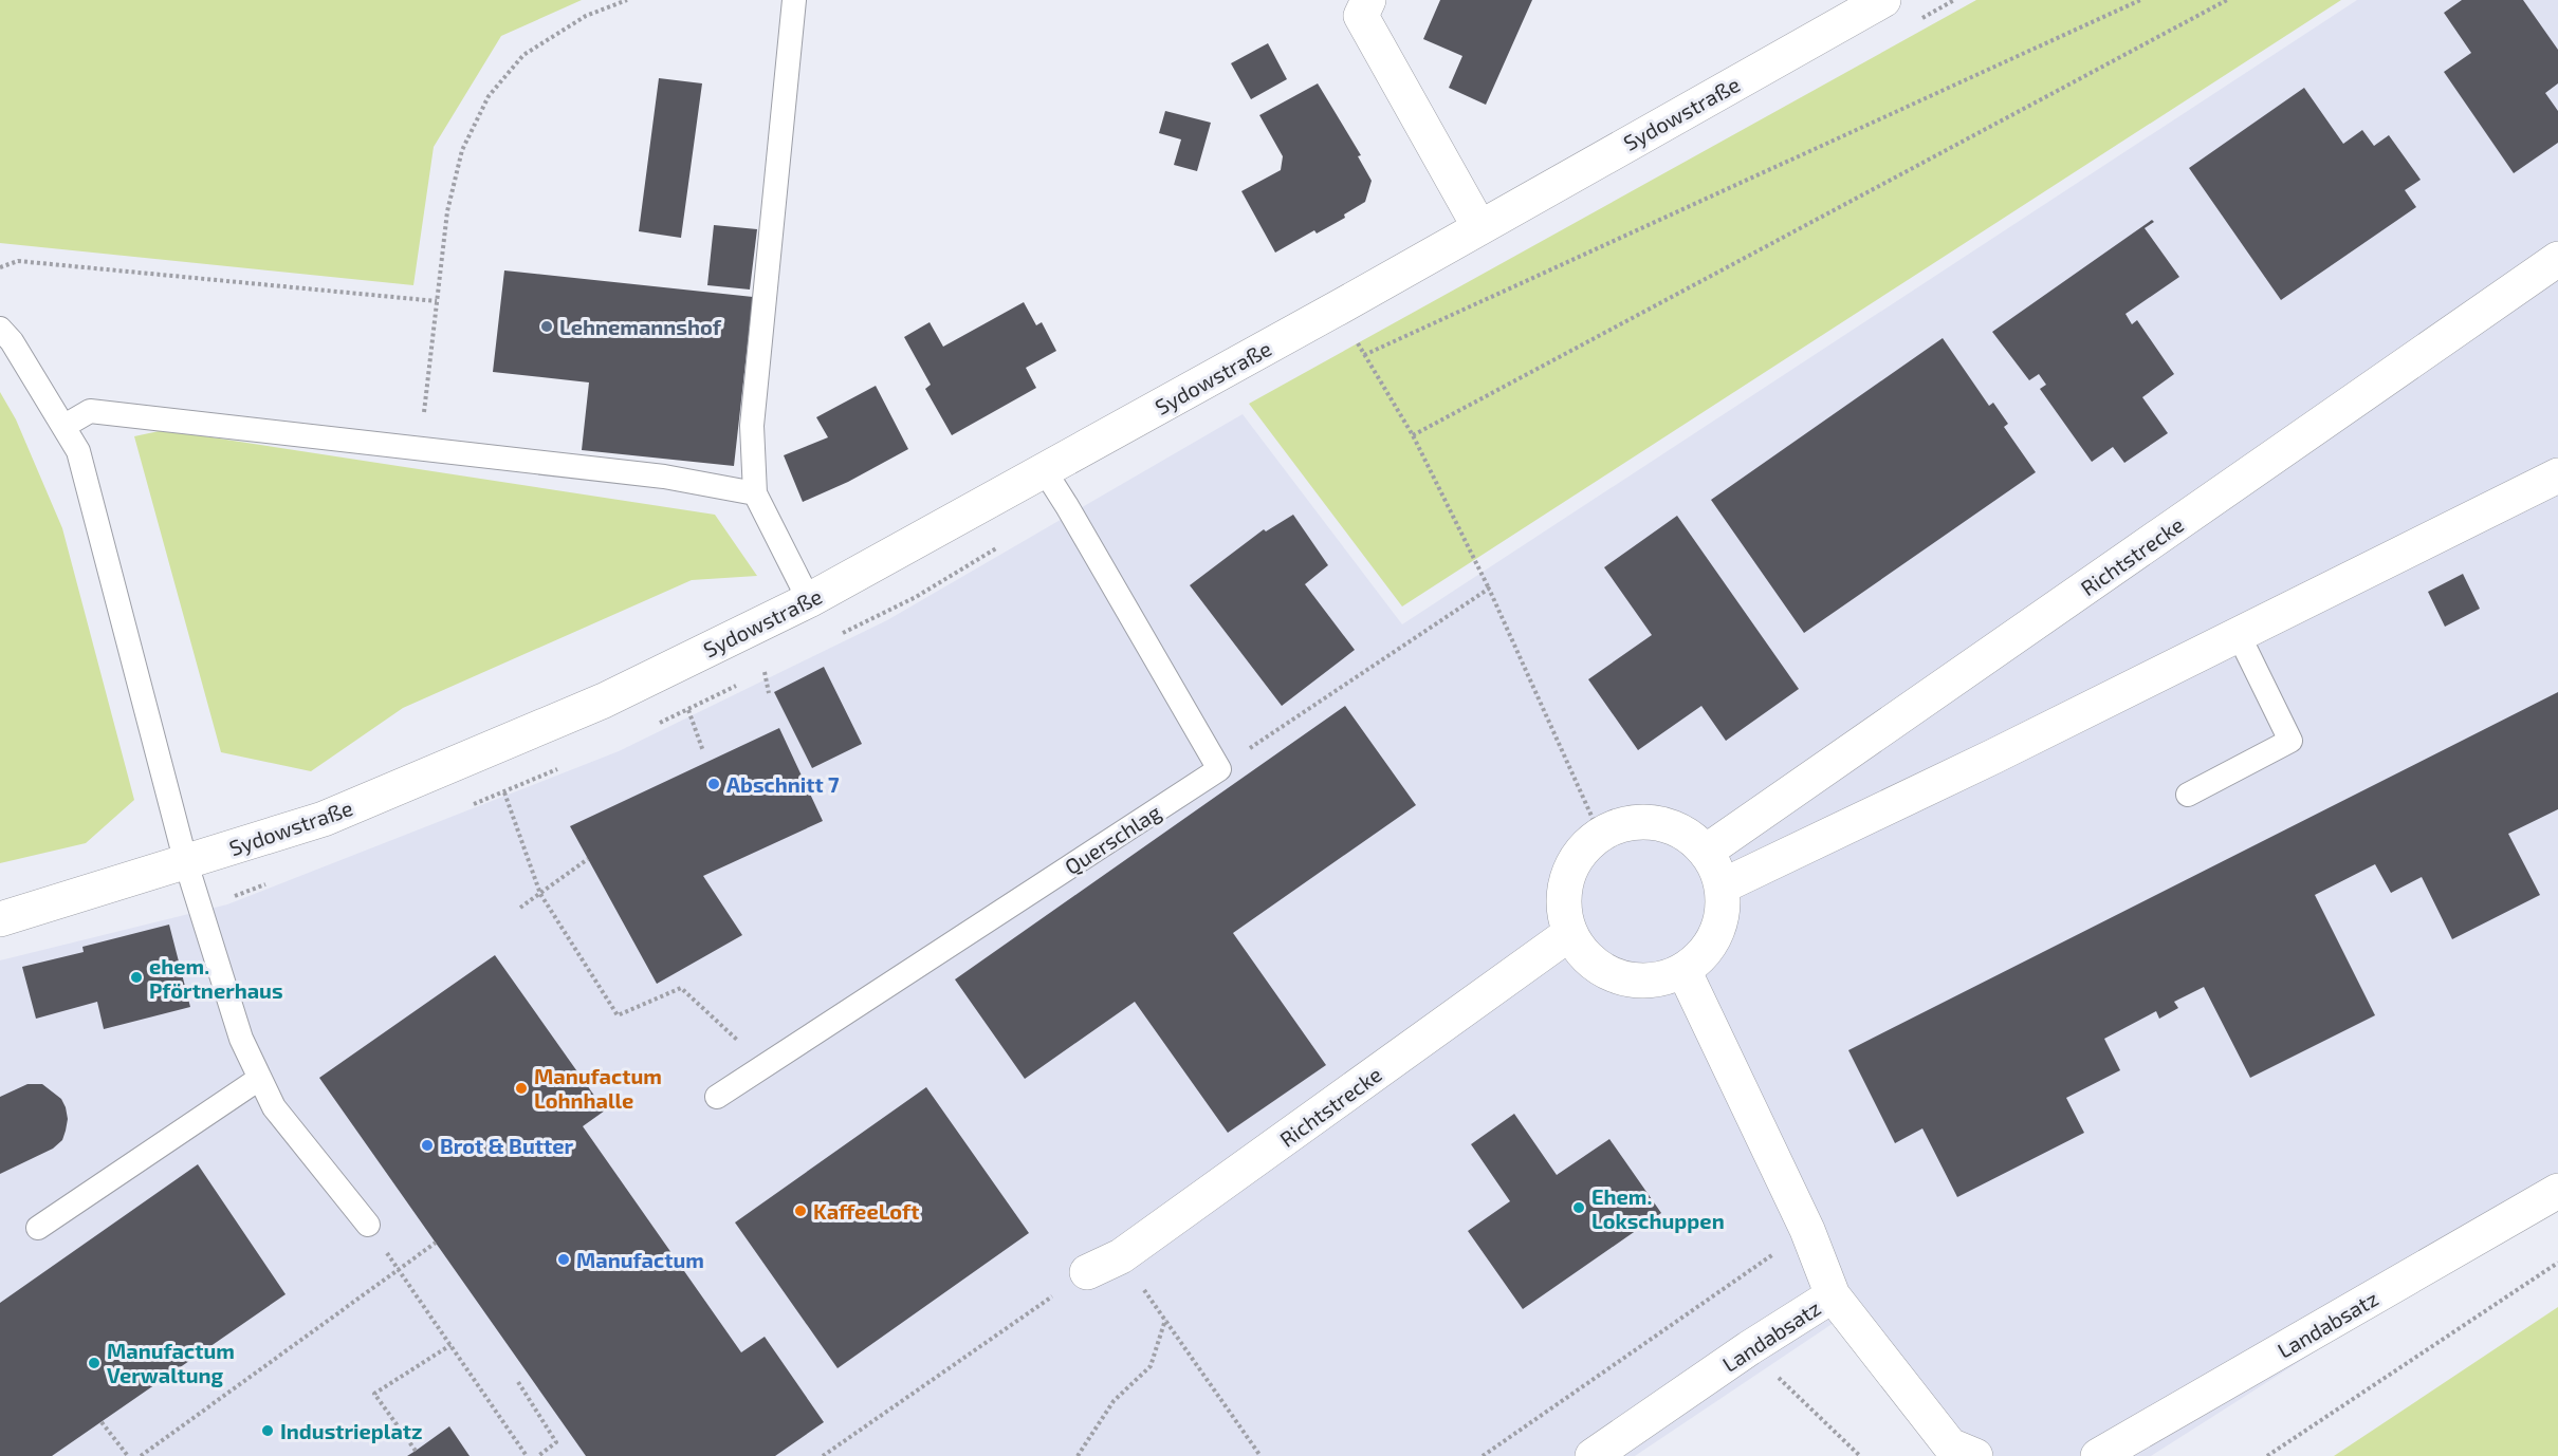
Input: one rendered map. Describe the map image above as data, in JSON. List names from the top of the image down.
{
  "streets": {
    "street": ["Sydowstraße", "Richtstrecke", "Landabsatz"],
    "lane": ["Querschlag"]
  },
  "places": [
    "Lehnemannshof",
    "Abschnitt 7",
    "ehem. Pförtnerhaus",
    "Manufactum Lohnhalle",
    "Brot & Butter",
    "Ehem. Lokschuppen",
    "KaffeeLoft",
    "Manufactum",
    "Manufactum Verwaltung",
    "Industrieplatz"
  ]
}
